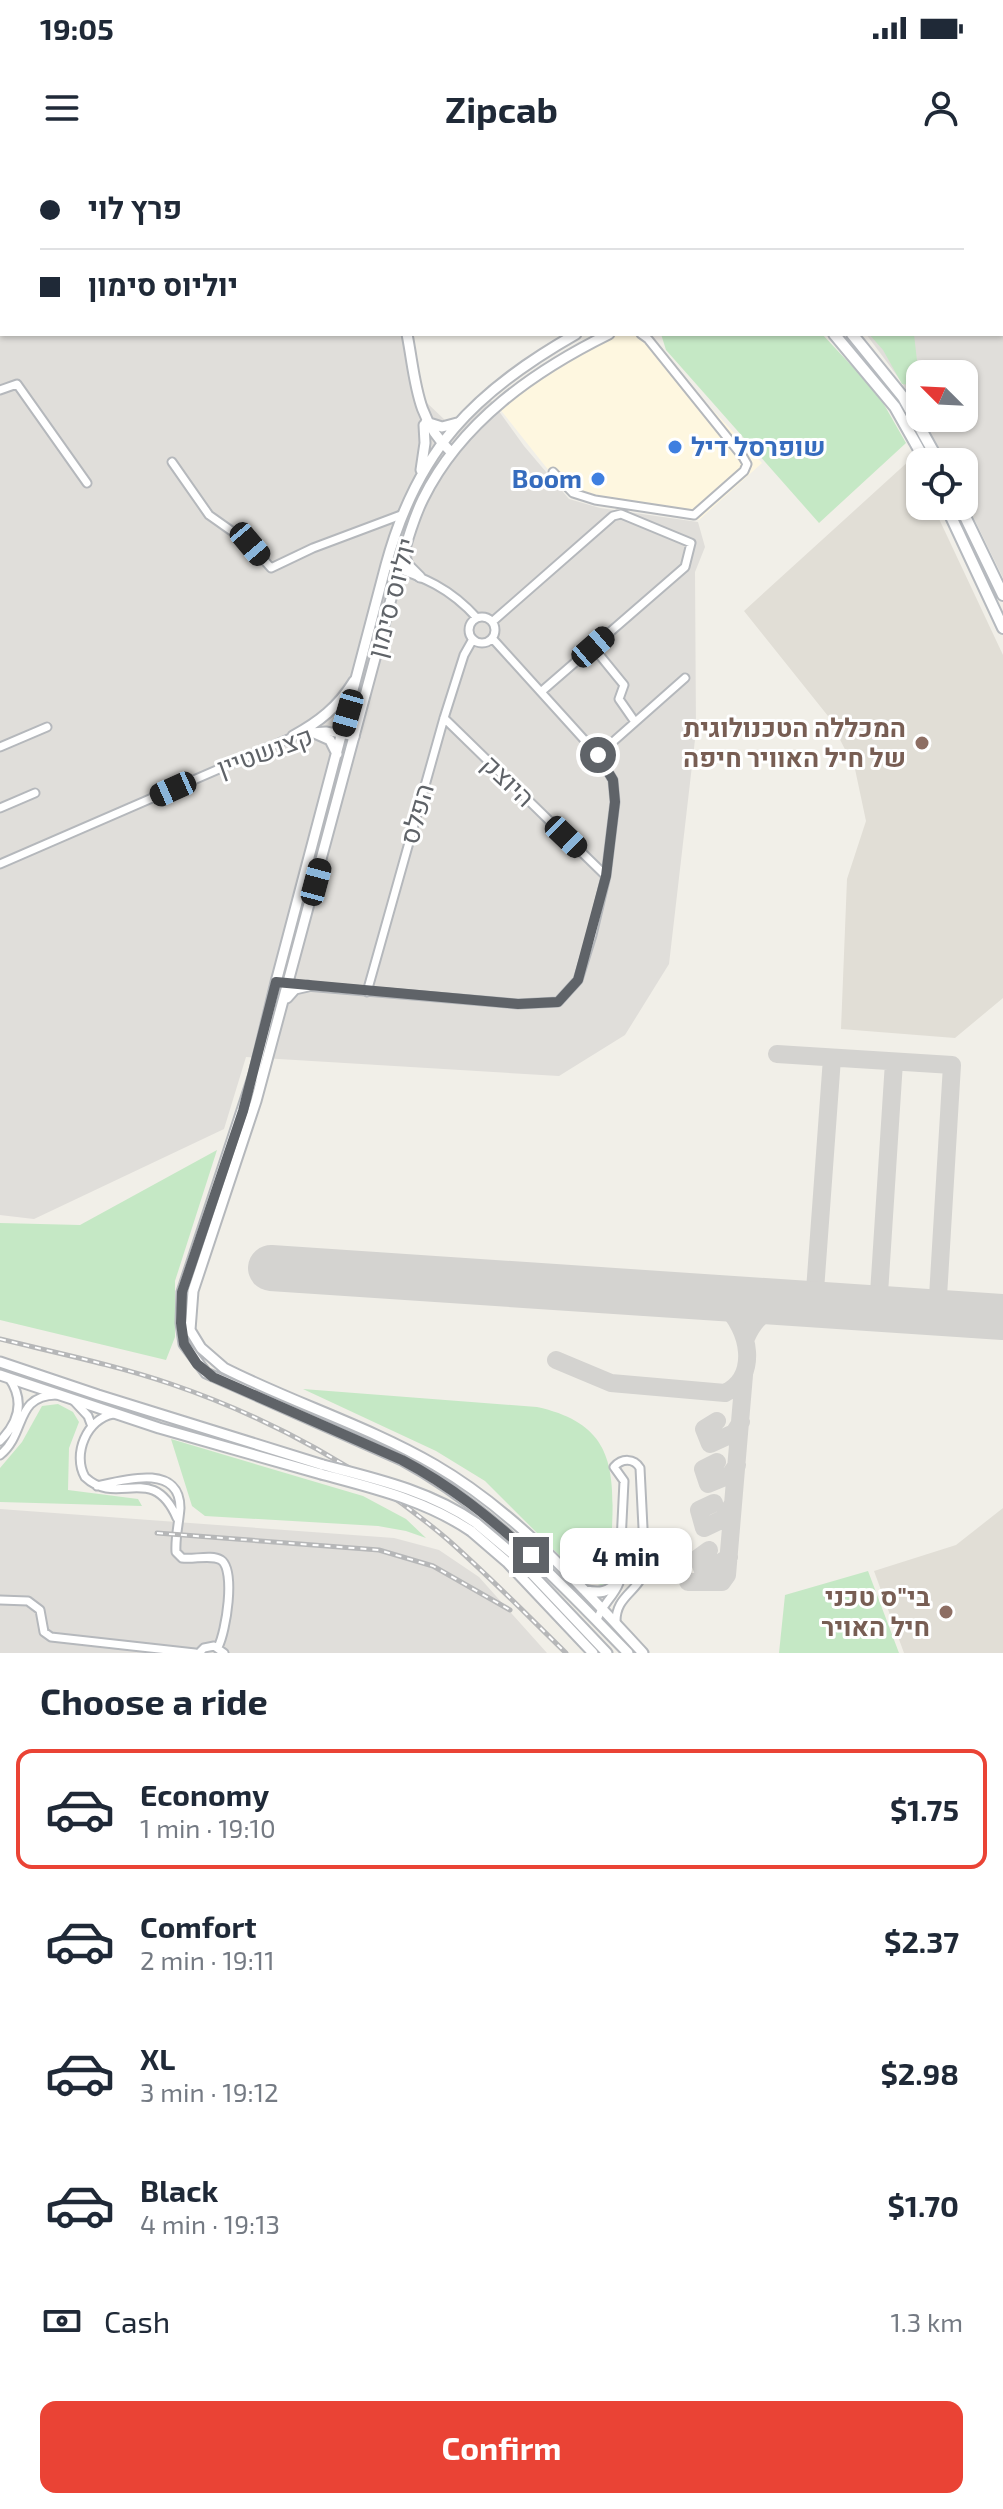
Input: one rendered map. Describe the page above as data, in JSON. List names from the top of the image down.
{
  "streets": {
    "street": [
      "יוליוס סימון",
      "קצנשטיין",
      "היוצק",
      "הפלס"
    ]
  },
  "crossings": [
    ["יוליוס סימון", "קצנשטיין"],
    ["היוצק", "הפלס"]
  ],
  "places": [
    "שופרסל דיל",
    "Boom",
    "המכללה הטכנולוגית של חיל האוויר חיפה",
    "בי\"ס טכני חיל האויר"
  ],
  "north": "top left",
  "page": {
    "status": "19:05",
    "header": "Zipcab",
    "banner": ["פרץ לוי", "יוליוס סימון"],
    "bubble": "4 min",
    "heading": "Choose a ride",
    "list": [
      {
        "name": "Economy",
        "note": "1 min · 19:10",
        "value": "$1.75"
      },
      {
        "name": "Comfort",
        "note": "2 min · 19:11",
        "value": "$2.37"
      },
      {
        "name": "XL",
        "note": "3 min · 19:12",
        "value": "$2.98"
      },
      {
        "name": "Black",
        "note": "4 min · 19:13",
        "value": "$1.70"
      }
    ],
    "pay": ["Cash", "1.3 km"],
    "buttons": "Confirm"
  }
}
